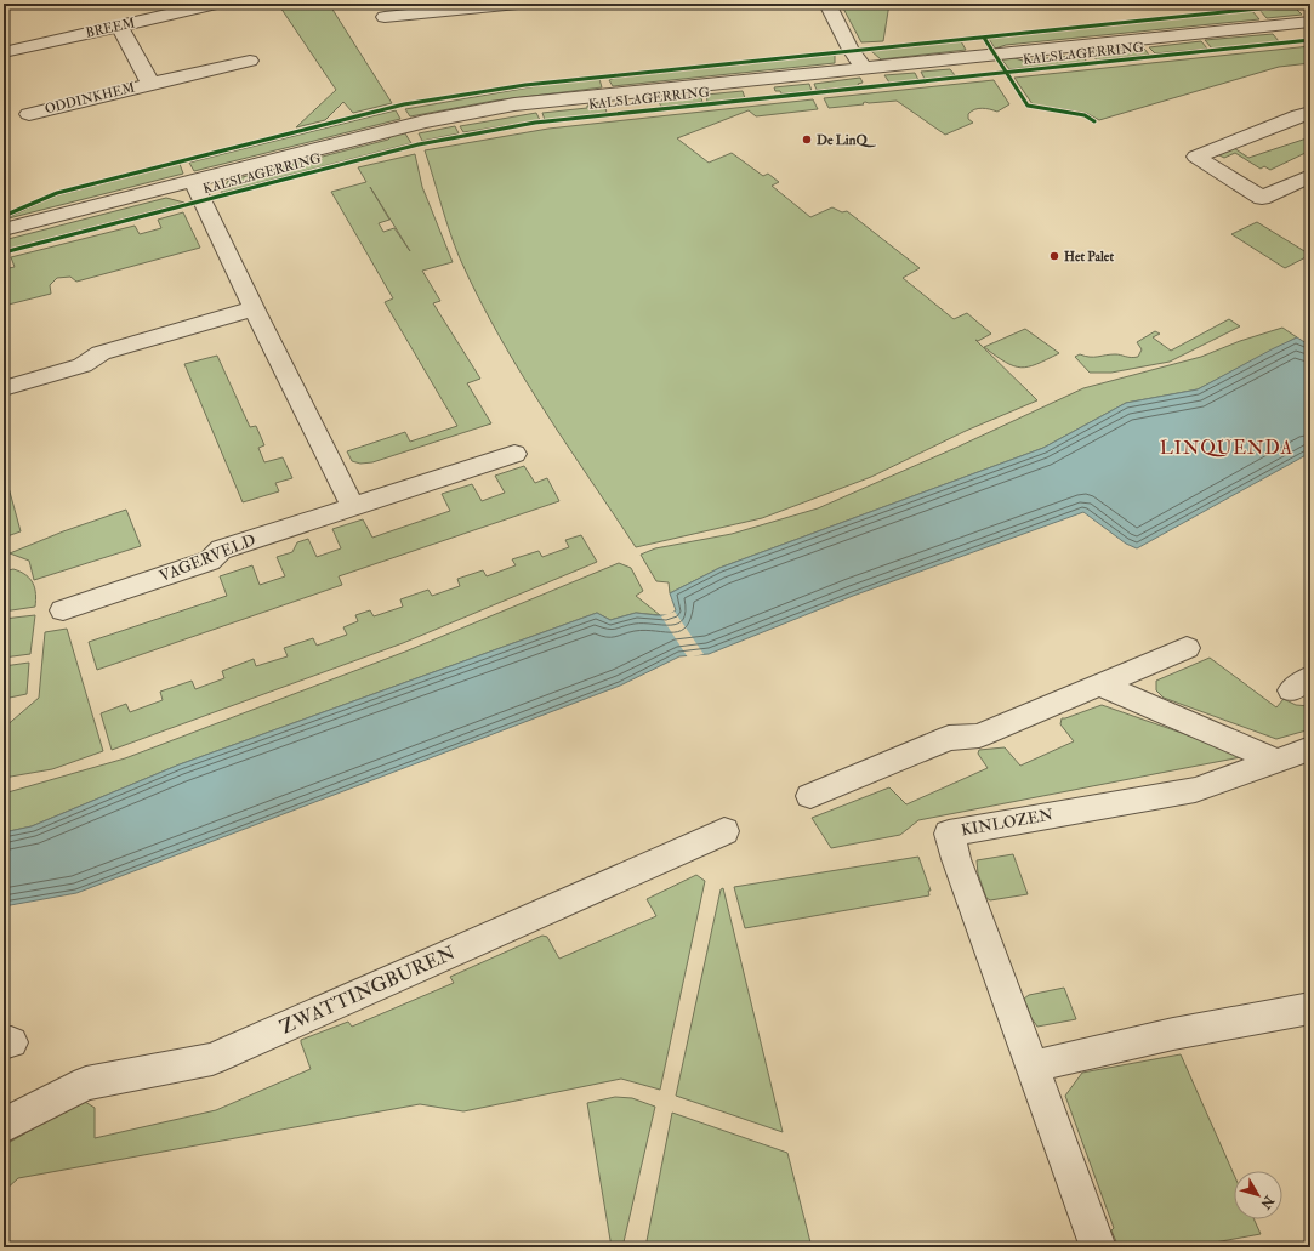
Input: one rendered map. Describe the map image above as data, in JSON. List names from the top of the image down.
{
  "streets": {
    "street": [
      "BREEM",
      "KALSLAGERRING",
      "ODDINKHEM",
      "VAGERVELD",
      "KINLOZEN",
      "ZWATTINGBUREN"
    ]
  },
  "crossings": [
    ["BREEM", "ODDINKHEM"]
  ],
  "districts": ["LINQUENDA"],
  "places": ["De LinQ", "Het Palet"],
  "north": "bottom right"
}
